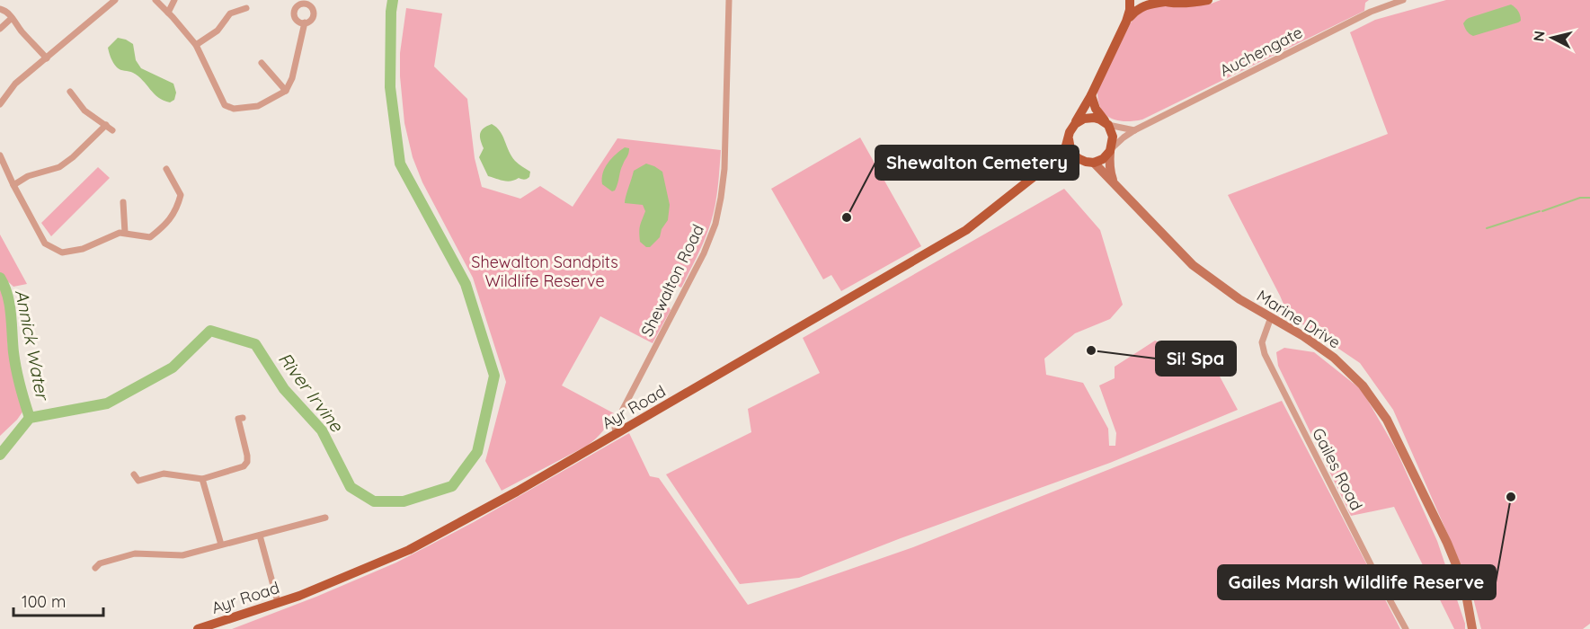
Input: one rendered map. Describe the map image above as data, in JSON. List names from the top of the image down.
{
  "streets": {
    "main road": ["Ayr Road"],
    "street": [
      "Auchengate",
      "Shewalton Road",
      "Marine Drive",
      "Gailes Road"
    ]
  },
  "crossings": [
    ["Auchengate", "Marine Drive"],
    ["Shewalton Road", "Ayr Road"],
    ["Marine Drive", "Gailes Road"]
  ],
  "water": ["Annick Water", "River Irvine"],
  "parks": ["Shewalton Sandpits Wildlife Reserve"],
  "places": ["Shewalton Cemetery", "Si! Spa", "Gailes Marsh Wildlife Reserve"],
  "scale_bar": "100 m",
  "north": "left"
}
